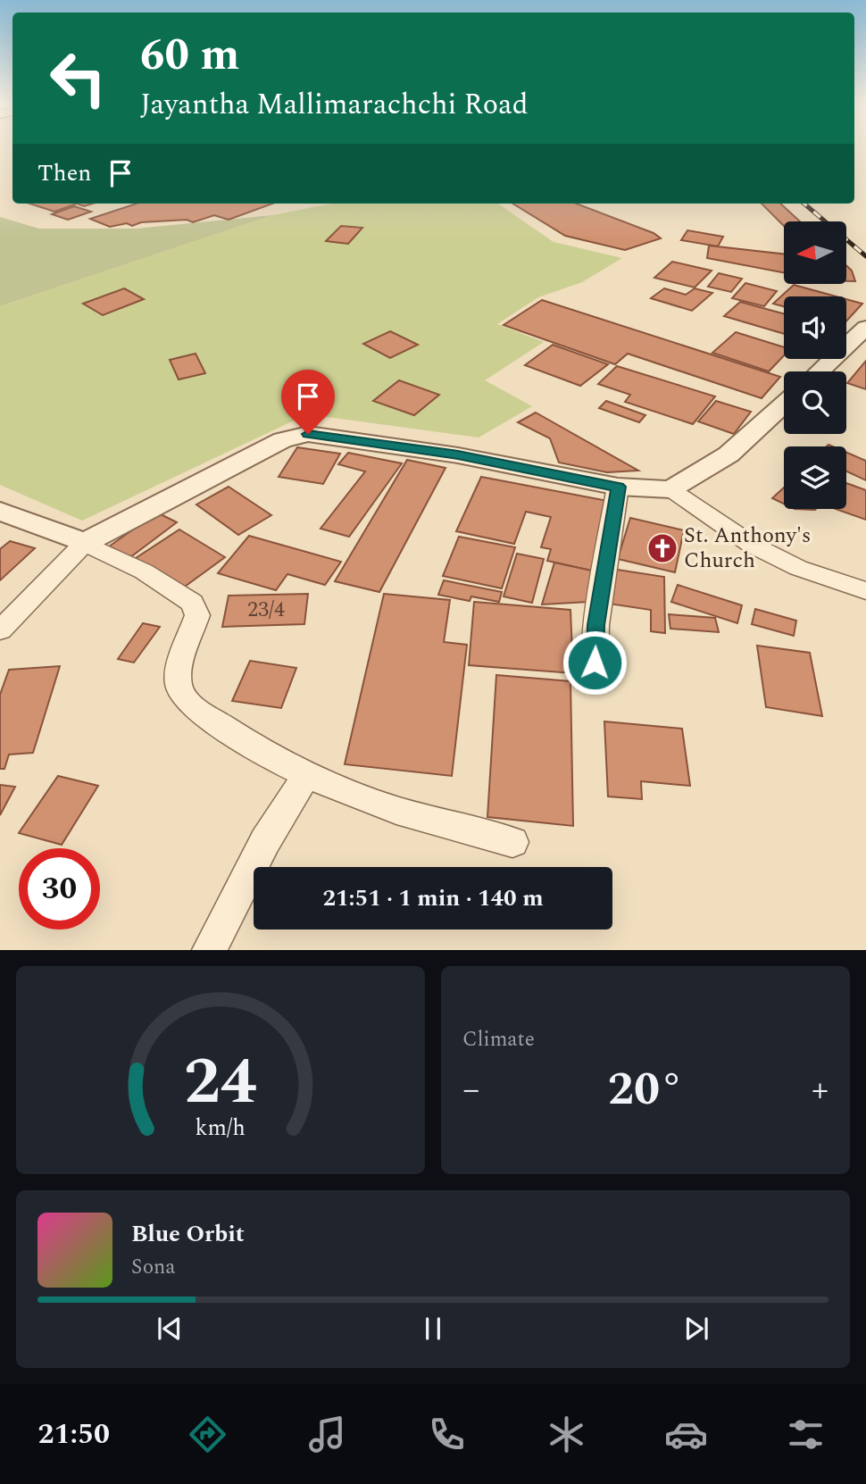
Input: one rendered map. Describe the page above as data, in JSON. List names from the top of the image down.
{
  "places": {
    "church": ["St. Anthony's Church"]
  },
  "house_numbers": ["23/4"],
  "north": "left",
  "page": {
    "turn": ["60 m", "Jayantha Mallimarachchi Road"],
    "then": "Then",
    "limit": "30",
    "trip": "21:51 · 1 min · 140 m",
    "tile": "Climate",
    "heat": ["−", "20°", "+"],
    "song": ["Blue Orbit", "Sona"],
    "tabs": "21:50",
    "gauge": ["24", "km/h"]
  }
}
